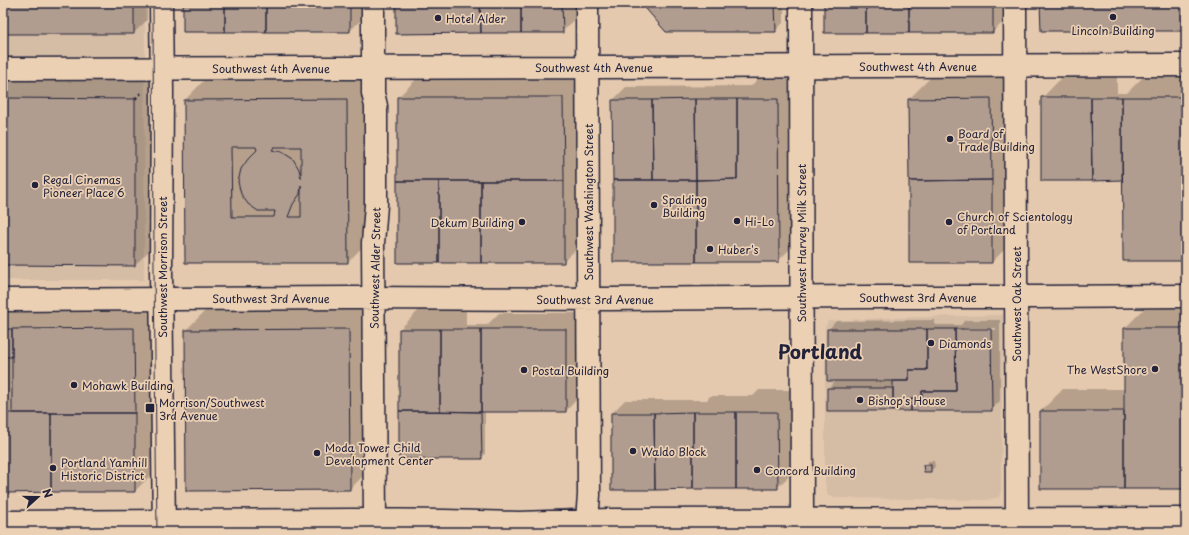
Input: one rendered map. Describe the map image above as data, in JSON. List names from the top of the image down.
{
  "streets": {
    "main road": [
      "Southwest 4th Avenue",
      "Southwest Washington Street",
      "Southwest Harvey Milk Street",
      "Southwest Morrison Street",
      "Southwest Alder Street",
      "Southwest 3rd Avenue",
      "Southwest Oak Street"
    ]
  },
  "crossings": [
    ["Southwest 4th Avenue", "Southwest Washington Street"],
    ["Southwest 4th Avenue", "Southwest Harvey Milk Street"],
    ["Southwest 4th Avenue", "Southwest Morrison Street"],
    ["Southwest 4th Avenue", "Southwest Alder Street"],
    ["Southwest 4th Avenue", "Southwest Oak Street"],
    ["Southwest Washington Street", "Southwest 3rd Avenue"],
    ["Southwest Harvey Milk Street", "Southwest 3rd Avenue"],
    ["Southwest Morrison Street", "Southwest 3rd Avenue"],
    ["Southwest Alder Street", "Southwest 3rd Avenue"],
    ["Southwest 3rd Avenue", "Southwest Oak Street"]
  ],
  "districts": ["Portland"],
  "places": {
    "other": [
      "Lincoln Building",
      "Hotel Alder",
      "Board of Trade Building",
      "Regal Cinemas Pioneer Place 6",
      "Spalding Building",
      "Hi-Lo",
      "Dekum Building",
      "Church of Scientology of Portland",
      "Huber's",
      "Diamonds",
      "The WestShore",
      "Postal Building",
      "Mohawk Building",
      "Bishop's House",
      "Waldo Block",
      "Moda Tower Child Development Center",
      "Portland Yamhill Historic District",
      "Concord Building"
    ],
    "transit": ["Morrison/Southwest 3rd Avenue"]
  },
  "north": "right"
}
